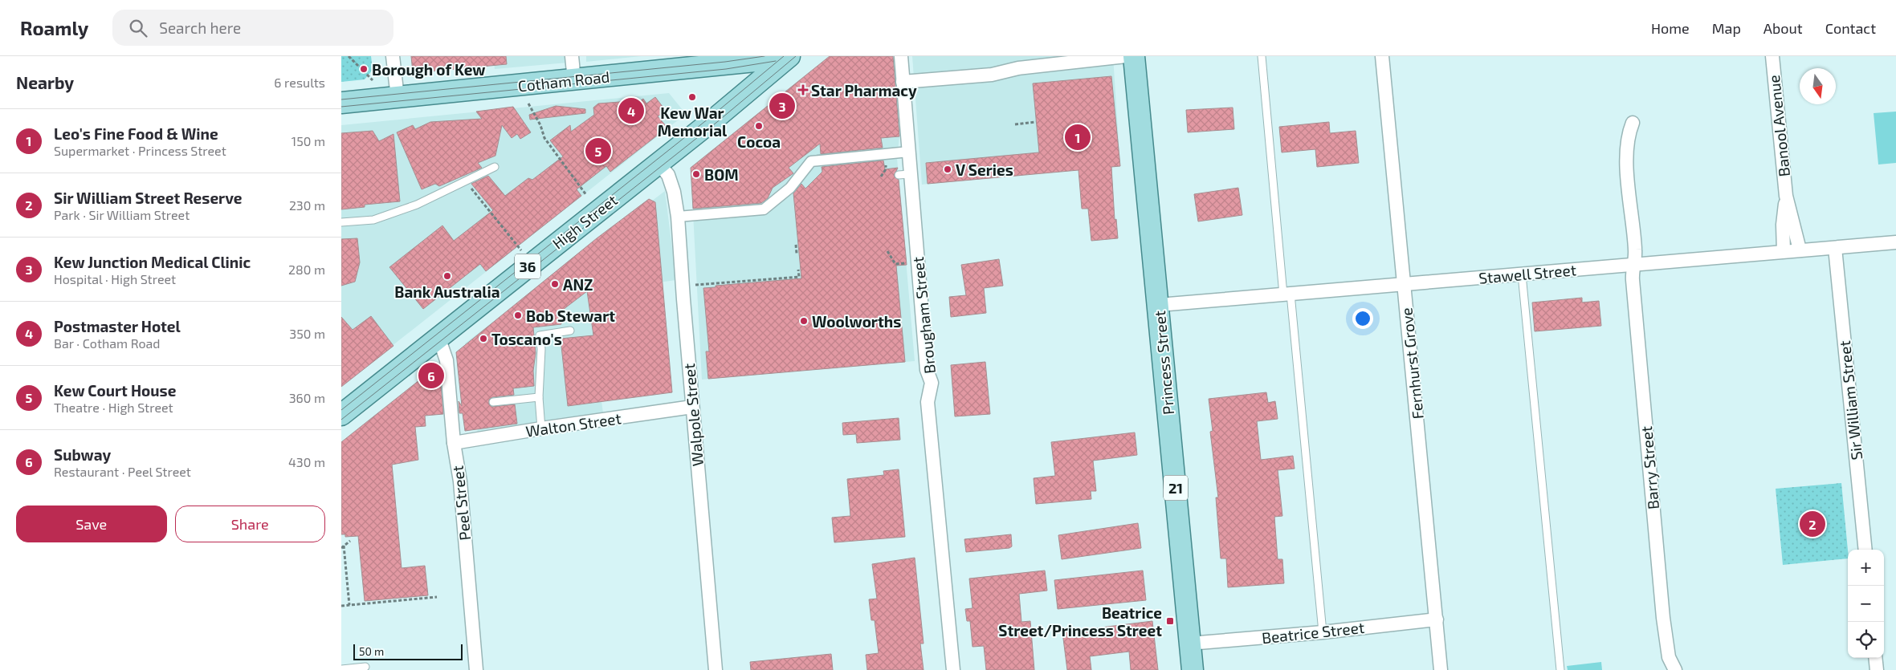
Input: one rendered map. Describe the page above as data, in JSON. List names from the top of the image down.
{
  "streets": {
    "main road": [
      "Cotham Road",
      "High Street",
      "36",
      "Princess Street",
      "21"
    ],
    "street": [
      "Banool Avenue",
      "Stawell Street",
      "Brougham Street",
      "Fernhurst Grove",
      "Sir William Street",
      "Walpole Street",
      "Walton Street",
      "Barry Street",
      "Peel Street",
      "Beatrice Street"
    ]
  },
  "crossings": [
    ["Cotham Road", "High Street"],
    ["Banool Avenue", "Stawell Street"],
    ["High Street", "Walpole Street"],
    ["High Street", "Peel Street"],
    ["Stawell Street", "Princess Street"],
    ["Stawell Street", "Fernhurst Grove"],
    ["Stawell Street", "Sir William Street"],
    ["Stawell Street", "Barry Street"],
    ["Princess Street", "Beatrice Street"],
    ["Fernhurst Grove", "Beatrice Street"],
    ["Walpole Street", "Walton Street"],
    ["Walton Street", "Peel Street"]
  ],
  "places": {
    "other": [
      "Borough of Kew",
      "Kew War Memorial",
      "Cocoa",
      "V Series",
      "BOM",
      "Bank Australia",
      "ANZ",
      "Bob Stewart",
      "Woolworths",
      "Toscano's"
    ],
    "health": ["Star Pharmacy"],
    "transit": ["Beatrice Street/Princess Street"]
  },
  "scale_bar": "50 m",
  "north": "bottom",
  "page": {
    "header": "Roamly",
    "search": "Search here",
    "nav": [
      "Home",
      "Map",
      "About",
      "Contact"
    ],
    "heading": ["Nearby", "6 results"],
    "pins": [
      "3",
      "4",
      "1",
      "5",
      "6",
      "2"
    ],
    "list": [
      {
        "mark": "1",
        "name": "Leo's Fine Food & Wine",
        "note": "Supermarket · Princess Street",
        "value": "150 m"
      },
      {
        "mark": "2",
        "name": "Sir William Street Reserve",
        "note": "Park · Sir William Street",
        "value": "230 m"
      },
      {
        "mark": "3",
        "name": "Kew Junction Medical Clinic",
        "note": "Hospital · High Street",
        "value": "280 m"
      },
      {
        "mark": "4",
        "name": "Postmaster Hotel",
        "note": "Bar · Cotham Road",
        "value": "350 m"
      },
      {
        "mark": "5",
        "name": "Kew Court House",
        "note": "Theatre · High Street",
        "value": "360 m"
      },
      {
        "mark": "6",
        "name": "Subway",
        "note": "Restaurant · Peel Street",
        "value": "430 m"
      }
    ],
    "buttons": ["Save", "Share"],
    "map_buttons": ["+", "−"],
    "scale": "50 m"
  }
}
